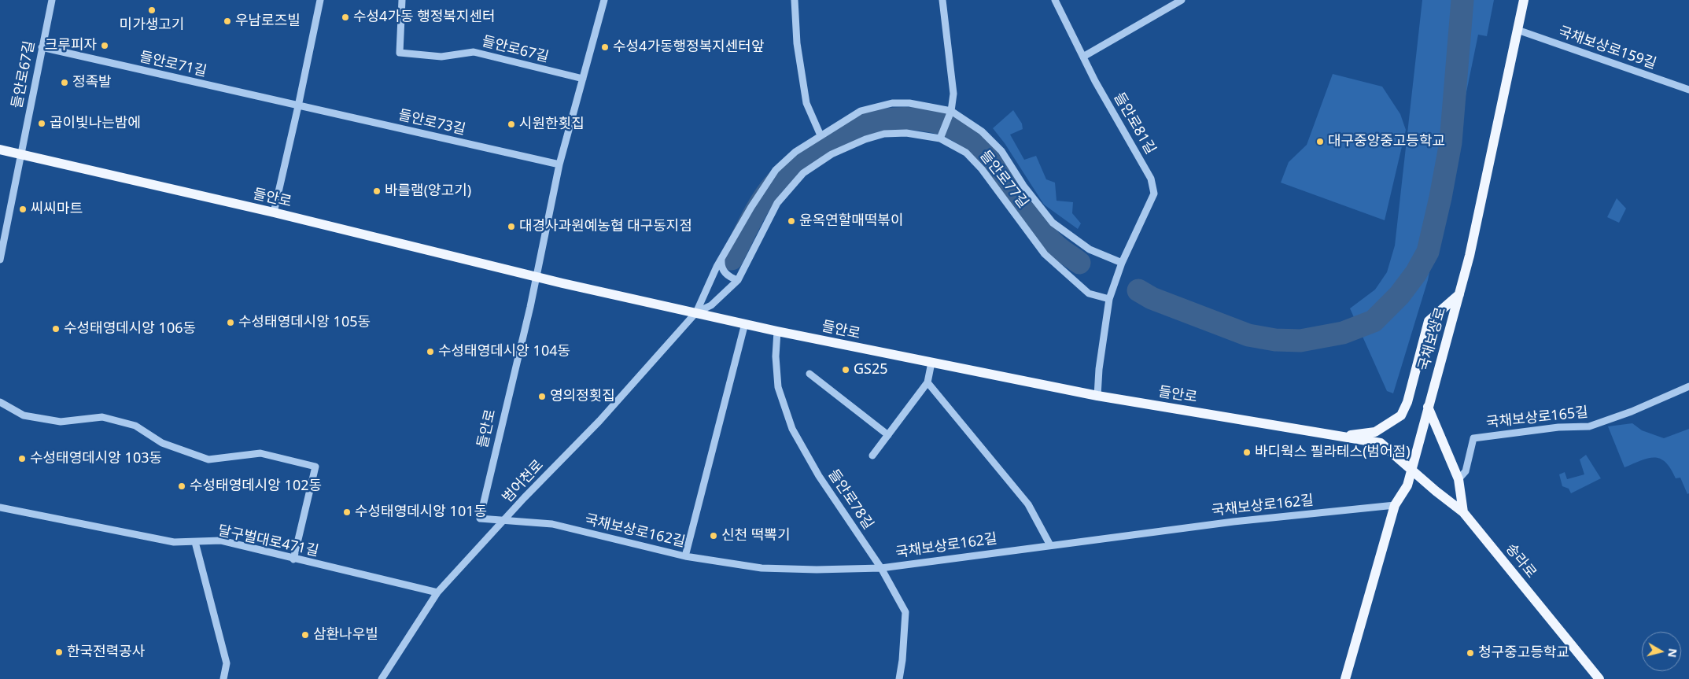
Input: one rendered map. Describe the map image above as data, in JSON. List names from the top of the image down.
{
  "streets": {
    "main road": ["들안로", "국채보상로", "송라로"],
    "street": [
      "국채보상로159길",
      "들안로67길",
      "들안로71길",
      "들안로73길",
      "들안로81길",
      "들안로77길",
      "국채보상로165길",
      "범어천로",
      "들안로78길",
      "국채보상로162길",
      "달구벌대로471길"
    ]
  },
  "crossings": [
    ["국채보상로159길", "국채보상로"],
    ["들안로67길", "들안로71길"],
    ["들안로67길", "들안로"],
    ["들안로71길", "들안로73길"],
    ["들안로81길", "들안로77길"],
    ["들안로77길", "들안로"],
    ["들안로77길", "범어천로"],
    ["들안로", "국채보상로"],
    ["들안로", "범어천로"],
    ["들안로", "들안로78길"],
    ["들안로", "국채보상로162길"],
    ["들안로", "송라로"],
    ["국채보상로", "국채보상로162길"],
    ["국채보상로", "송라로"],
    ["범어천로", "국채보상로162길"],
    ["범어천로", "달구벌대로471길"],
    ["들안로78길", "국채보상로162길"]
  ],
  "places": [
    "미가생고기",
    "수성4가동 행정복지센터",
    "우남로즈빌",
    "크루피자",
    "수성4가동행정복지센터앞",
    "정족발",
    "곱이빛나는밤에",
    "시원한횟집",
    "대구중앙중고등학교",
    "바를램(양고기)",
    "씨씨마트",
    "윤옥연할매떡볶이",
    "대경사과원예농협 대구동지점",
    "수성태영데시앙 105동",
    "수성태영데시앙 106동",
    "수성태영데시앙 104동",
    "GS25",
    "영의정횟집",
    "바디웍스 필라테스(범어점)",
    "수성태영데시앙 103동",
    "수성태영데시앙 102동",
    "수성태영데시앙 101동",
    "신천 떡뽁기",
    "삼환나우빌",
    "한국전력공사",
    "청구중고등학교"
  ],
  "north": "right"
}
